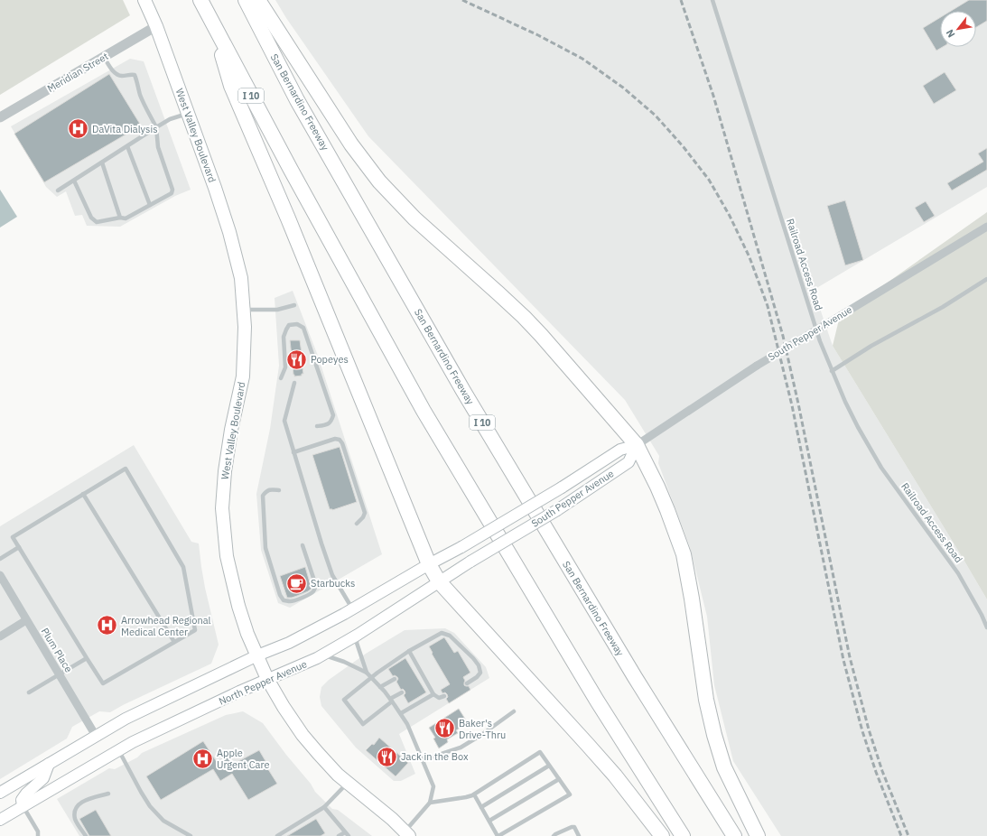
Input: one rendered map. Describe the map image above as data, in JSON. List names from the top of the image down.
{
  "streets": {
    "highway": ["I 10", "San Bernardino Freeway"],
    "main road": ["West Valley Boulevard", "South Pepper Avenue", "North Pepper Avenue"],
    "street": ["Meridian Street", "Plum Place"],
    "lane": ["Railroad Access Road"]
  },
  "crossings": [
    ["Meridian Street", "West Valley Boulevard"],
    ["West Valley Boulevard", "North Pepper Avenue"],
    ["South Pepper Avenue", "North Pepper Avenue"]
  ],
  "places": {
    "hospital": ["DaVita Dialysis", "Arrowhead Regional Medical Center", "Apple Urgent Care"],
    "restaurant": ["Popeyes", "Baker's Drive-Thru", "Jack in the Box"],
    "cafe": ["Starbucks"]
  },
  "north": "bottom left"
}
